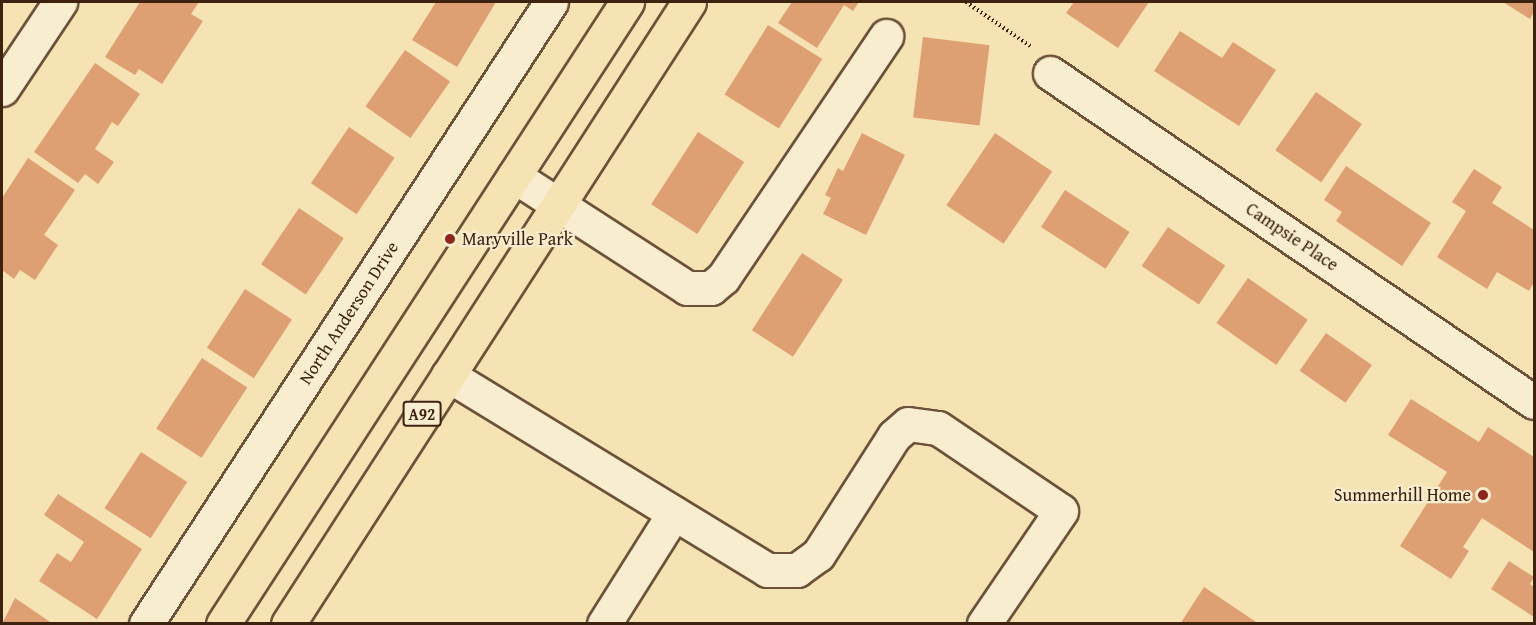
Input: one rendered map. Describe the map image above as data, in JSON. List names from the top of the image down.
{
  "streets": {
    "main road": ["A92"],
    "street": ["Campsie Place", "North Anderson Drive"]
  },
  "places": ["Maryville Park", "Summerhill Home"]
}
